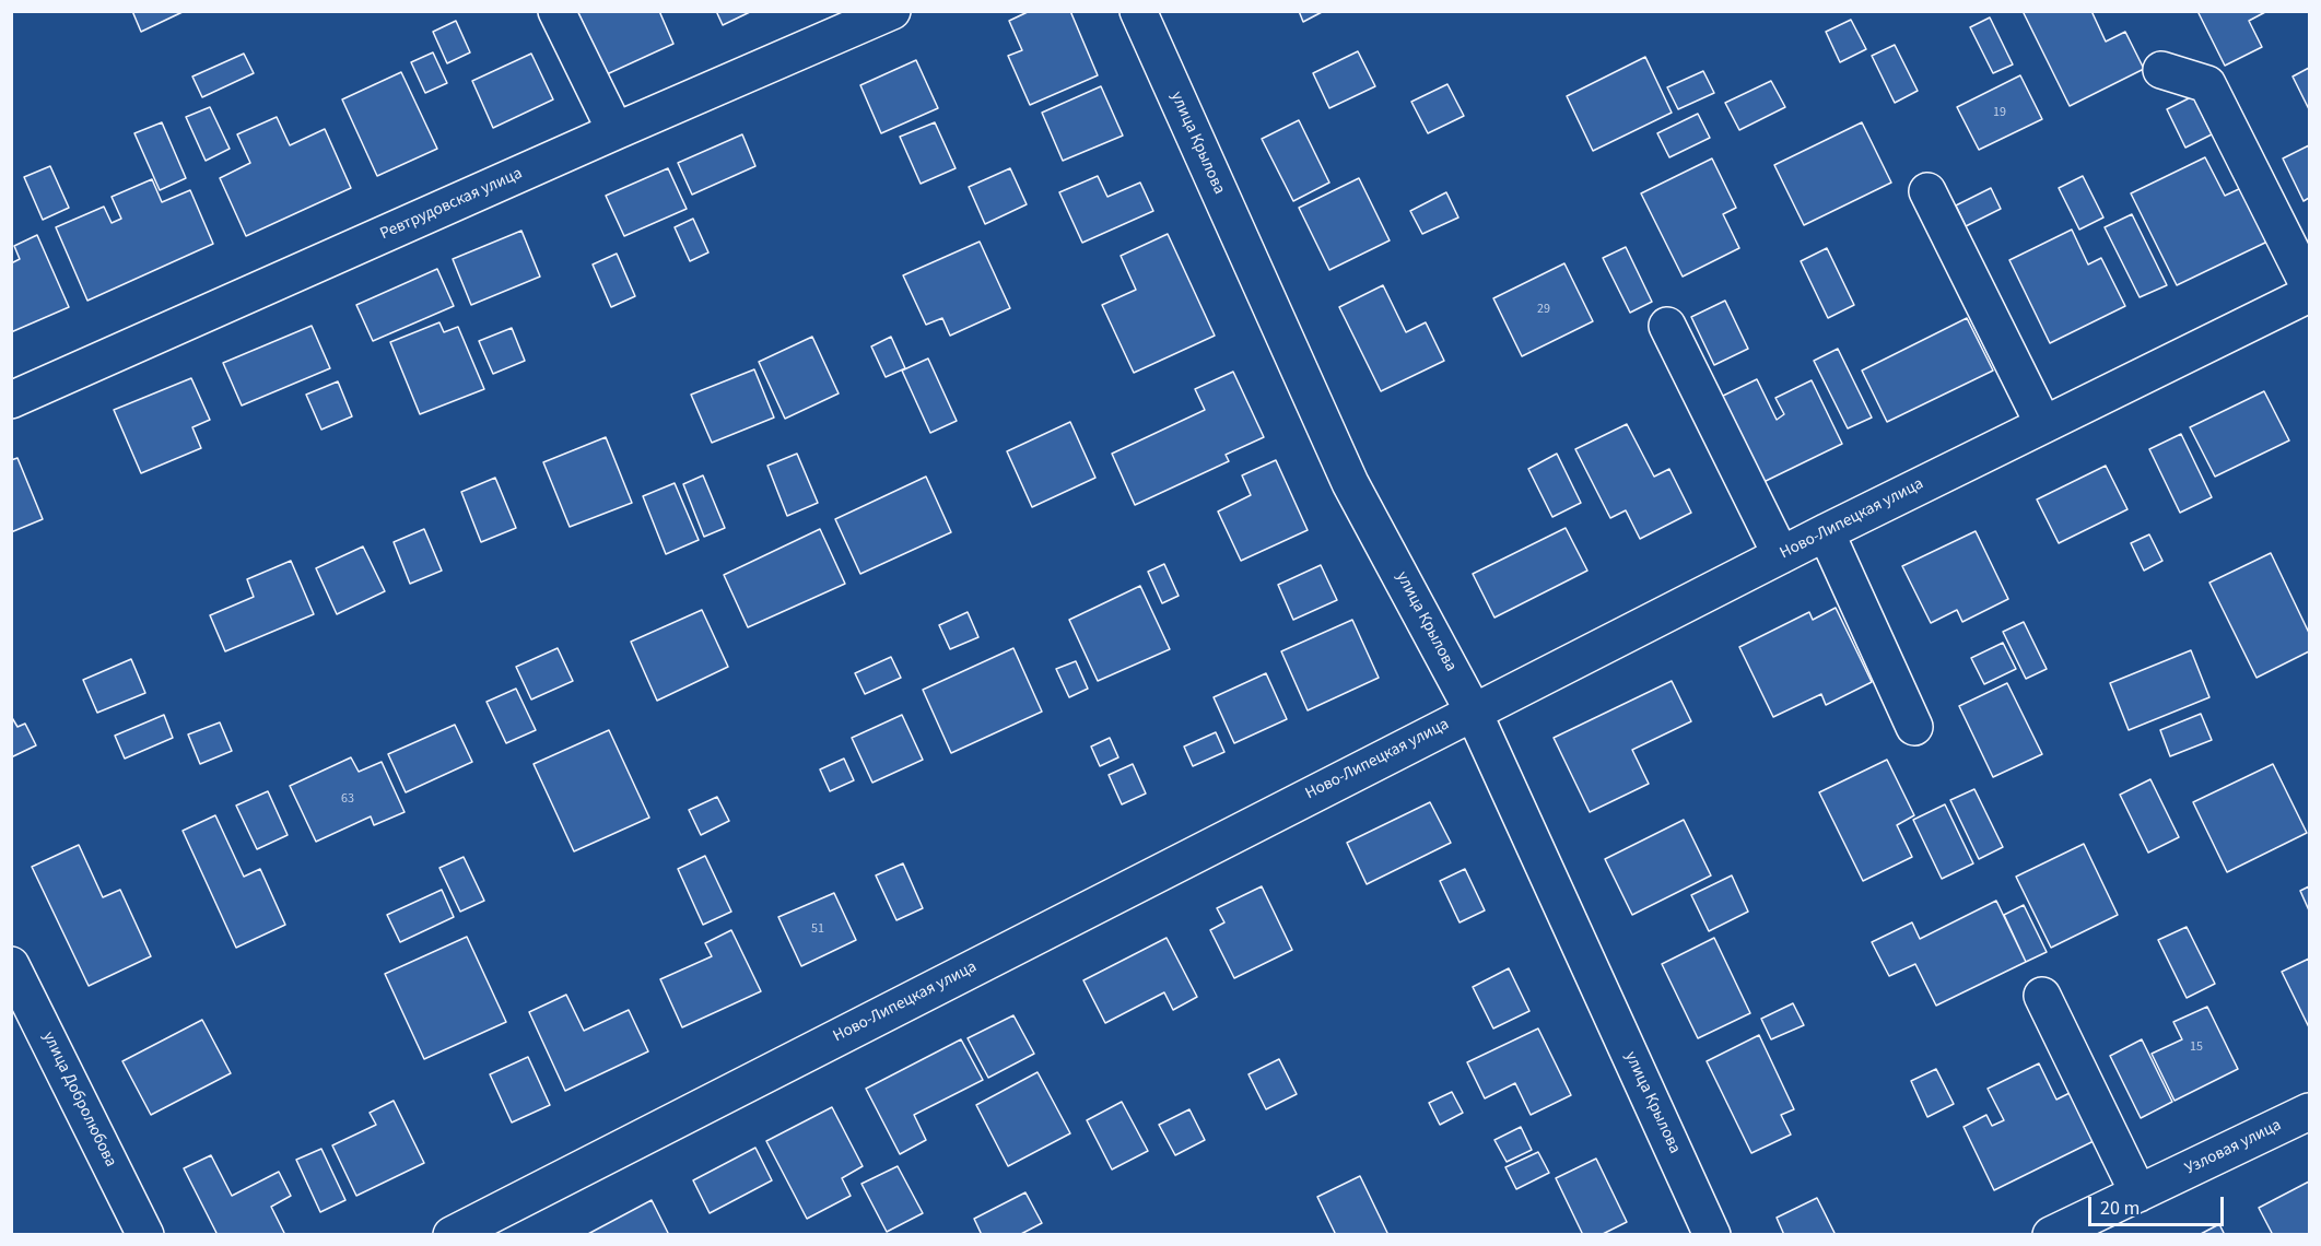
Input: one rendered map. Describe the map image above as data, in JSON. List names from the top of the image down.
{
  "streets": {
    "street": [
      "улица Крылова",
      "Ревтрудовская улица",
      "Ново-Липецкая улица",
      "улица Добролюбова",
      "Узловая улица"
    ]
  },
  "crossings": [
    ["улица Крылова", "Ново-Липецкая улица"]
  ],
  "house_numbers": [
    "19",
    "29",
    "63",
    "51",
    "15"
  ],
  "scale_bar": "20 m"
}
